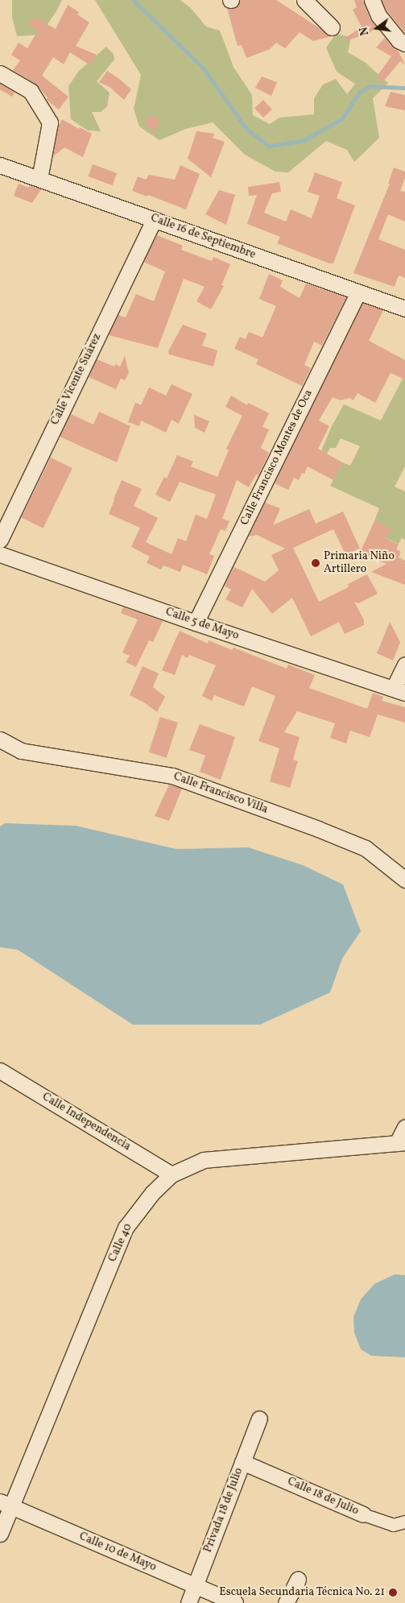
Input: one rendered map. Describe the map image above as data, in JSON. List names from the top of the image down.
{
  "streets": {
    "street": [
      "Calle 16 de Septiembre",
      "Calle Vicente Suárez",
      "Calle Francisco Montes de Oca",
      "Calle 5 de Mayo",
      "Calle Francisco Villa",
      "Calle Independencia",
      "Calle 40",
      "Calle 18 de Julio",
      "Privada 18 de Julio",
      "Calle 10 de Mayo"
    ]
  },
  "crossings": [
    ["Calle 16 de Septiembre", "Calle Vicente Suárez"],
    ["Calle 16 de Septiembre", "Calle Francisco Montes de Oca"],
    ["Calle Francisco Montes de Oca", "Calle 5 de Mayo"],
    ["Calle Independencia", "Calle 40"],
    ["Calle 40", "Calle 10 de Mayo"],
    ["Calle 18 de Julio", "Privada 18 de Julio"],
    ["Privada 18 de Julio", "Calle 10 de Mayo"]
  ],
  "places": ["Primaria Niño Artillero", "Escuela Secundaria Técnica No. 21"],
  "north": "left"
}
